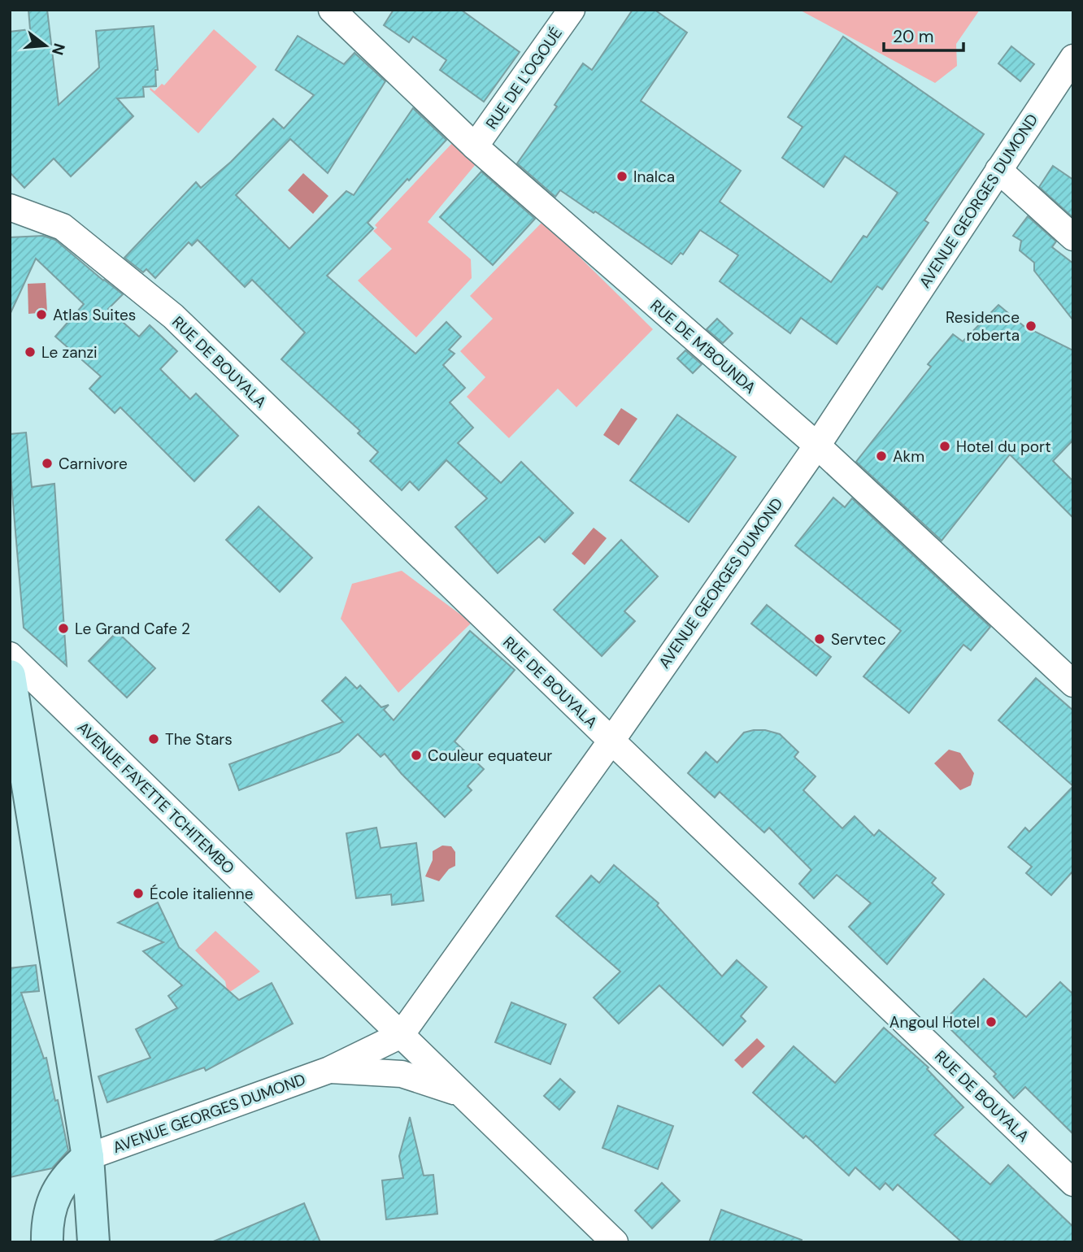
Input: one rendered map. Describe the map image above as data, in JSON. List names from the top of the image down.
{
  "streets": {
    "street": [
      "RUE DE L'OGOUÉ",
      "AVENUE GEORGES DUMOND",
      "RUE DE M'BOUNDA",
      "RUE DE BOUYALA",
      "AVENUE FAYETTE TCHITEMBO"
    ]
  },
  "crossings": [
    ["RUE DE L'OGOUÉ", "RUE DE M'BOUNDA"],
    ["AVENUE GEORGES DUMOND", "RUE DE M'BOUNDA"],
    ["AVENUE GEORGES DUMOND", "RUE DE BOUYALA"],
    ["AVENUE GEORGES DUMOND", "AVENUE FAYETTE TCHITEMBO"]
  ],
  "places": [
    "Inalca",
    "Atlas Suites",
    "Residence roberta",
    "Le zanzi",
    "Hotel du port",
    "Akm",
    "Carnivore",
    "Le Grand Cafe 2",
    "Servtec",
    "The Stars",
    "Couleur equateur",
    "École italienne",
    "Angoul Hotel"
  ],
  "scale_bar": "20 m",
  "north": "right"
}
